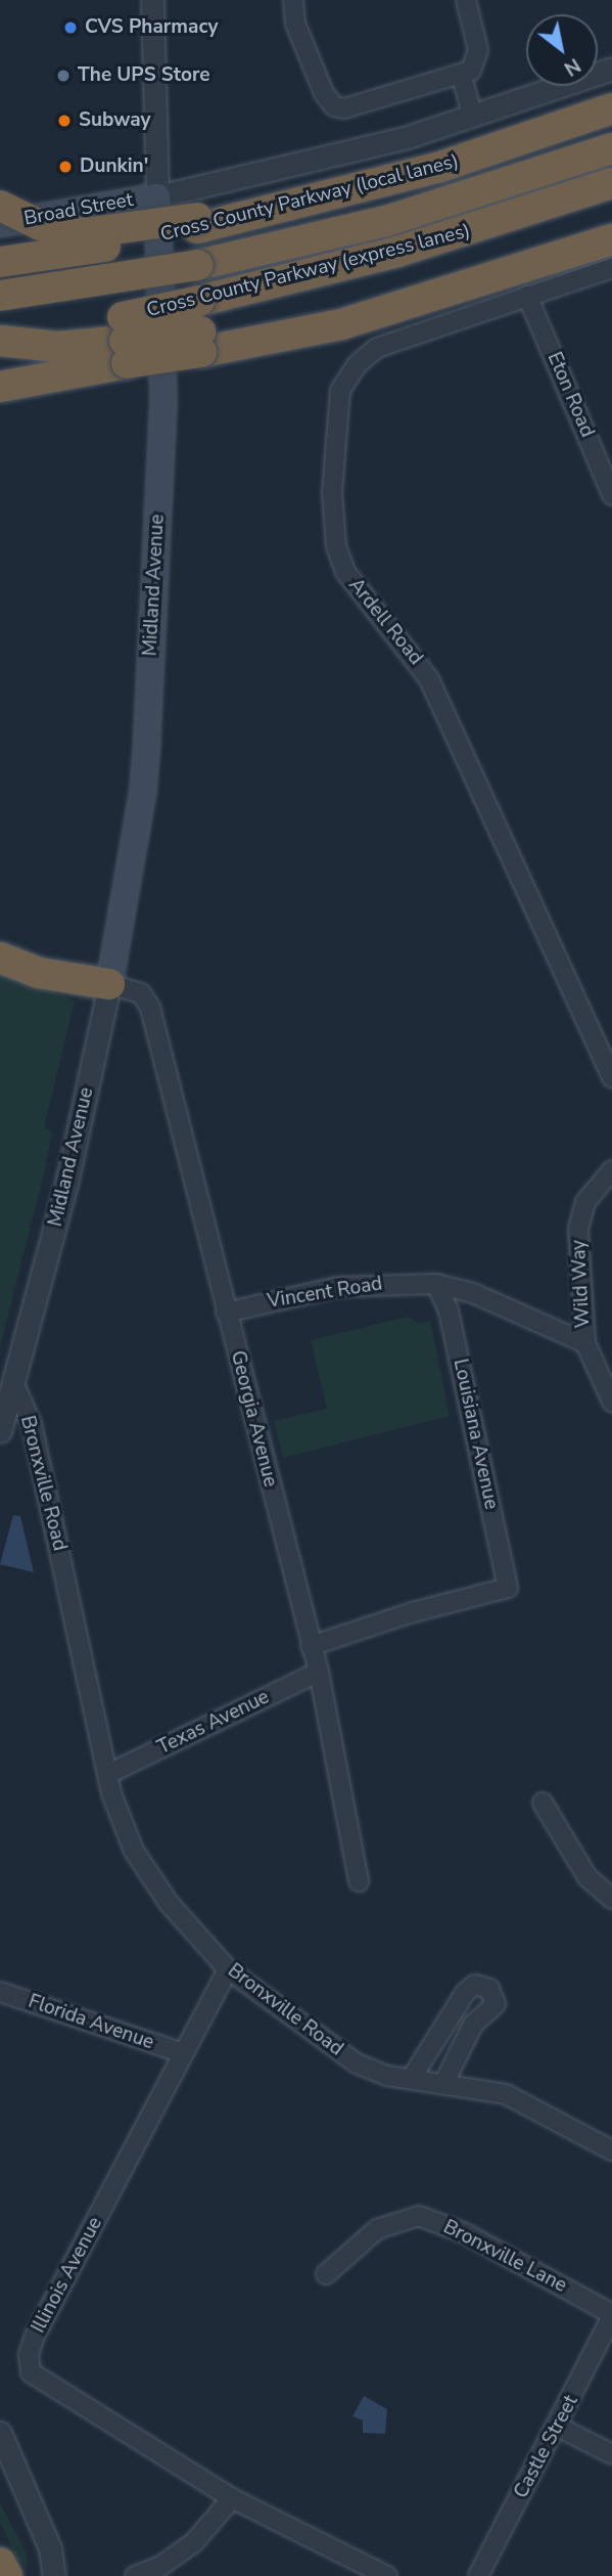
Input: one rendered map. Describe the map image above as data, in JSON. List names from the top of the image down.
{
  "streets": {
    "highway": ["Cross County Parkway (local lanes)", "Cross County Parkway (express lanes)"],
    "main road": ["Broad Street", "Midland Avenue"],
    "street": [
      "Eton Road",
      "Ardell Road",
      "Wild Way",
      "Vincent Road",
      "Georgia Avenue",
      "Louisiana Avenue",
      "Bronxville Road",
      "Texas Avenue",
      "Florida Avenue",
      "Bronxville Lane",
      "Illinois Avenue",
      "Castle Street"
    ]
  },
  "crossings": [
    ["Broad Street", "Midland Avenue"],
    ["Eton Road", "Ardell Road"],
    ["Midland Avenue", "Georgia Avenue"],
    ["Midland Avenue", "Bronxville Road"],
    ["Wild Way", "Vincent Road"],
    ["Vincent Road", "Georgia Avenue"],
    ["Vincent Road", "Louisiana Avenue"],
    ["Georgia Avenue", "Louisiana Avenue"],
    ["Georgia Avenue", "Texas Avenue"],
    ["Bronxville Road", "Texas Avenue"],
    ["Bronxville Road", "Illinois Avenue"],
    ["Florida Avenue", "Illinois Avenue"],
    ["Bronxville Lane", "Castle Street"]
  ],
  "places": [
    "CVS Pharmacy",
    "The UPS Store",
    "Subway",
    "Dunkin'"
  ],
  "north": "bottom right"
}
